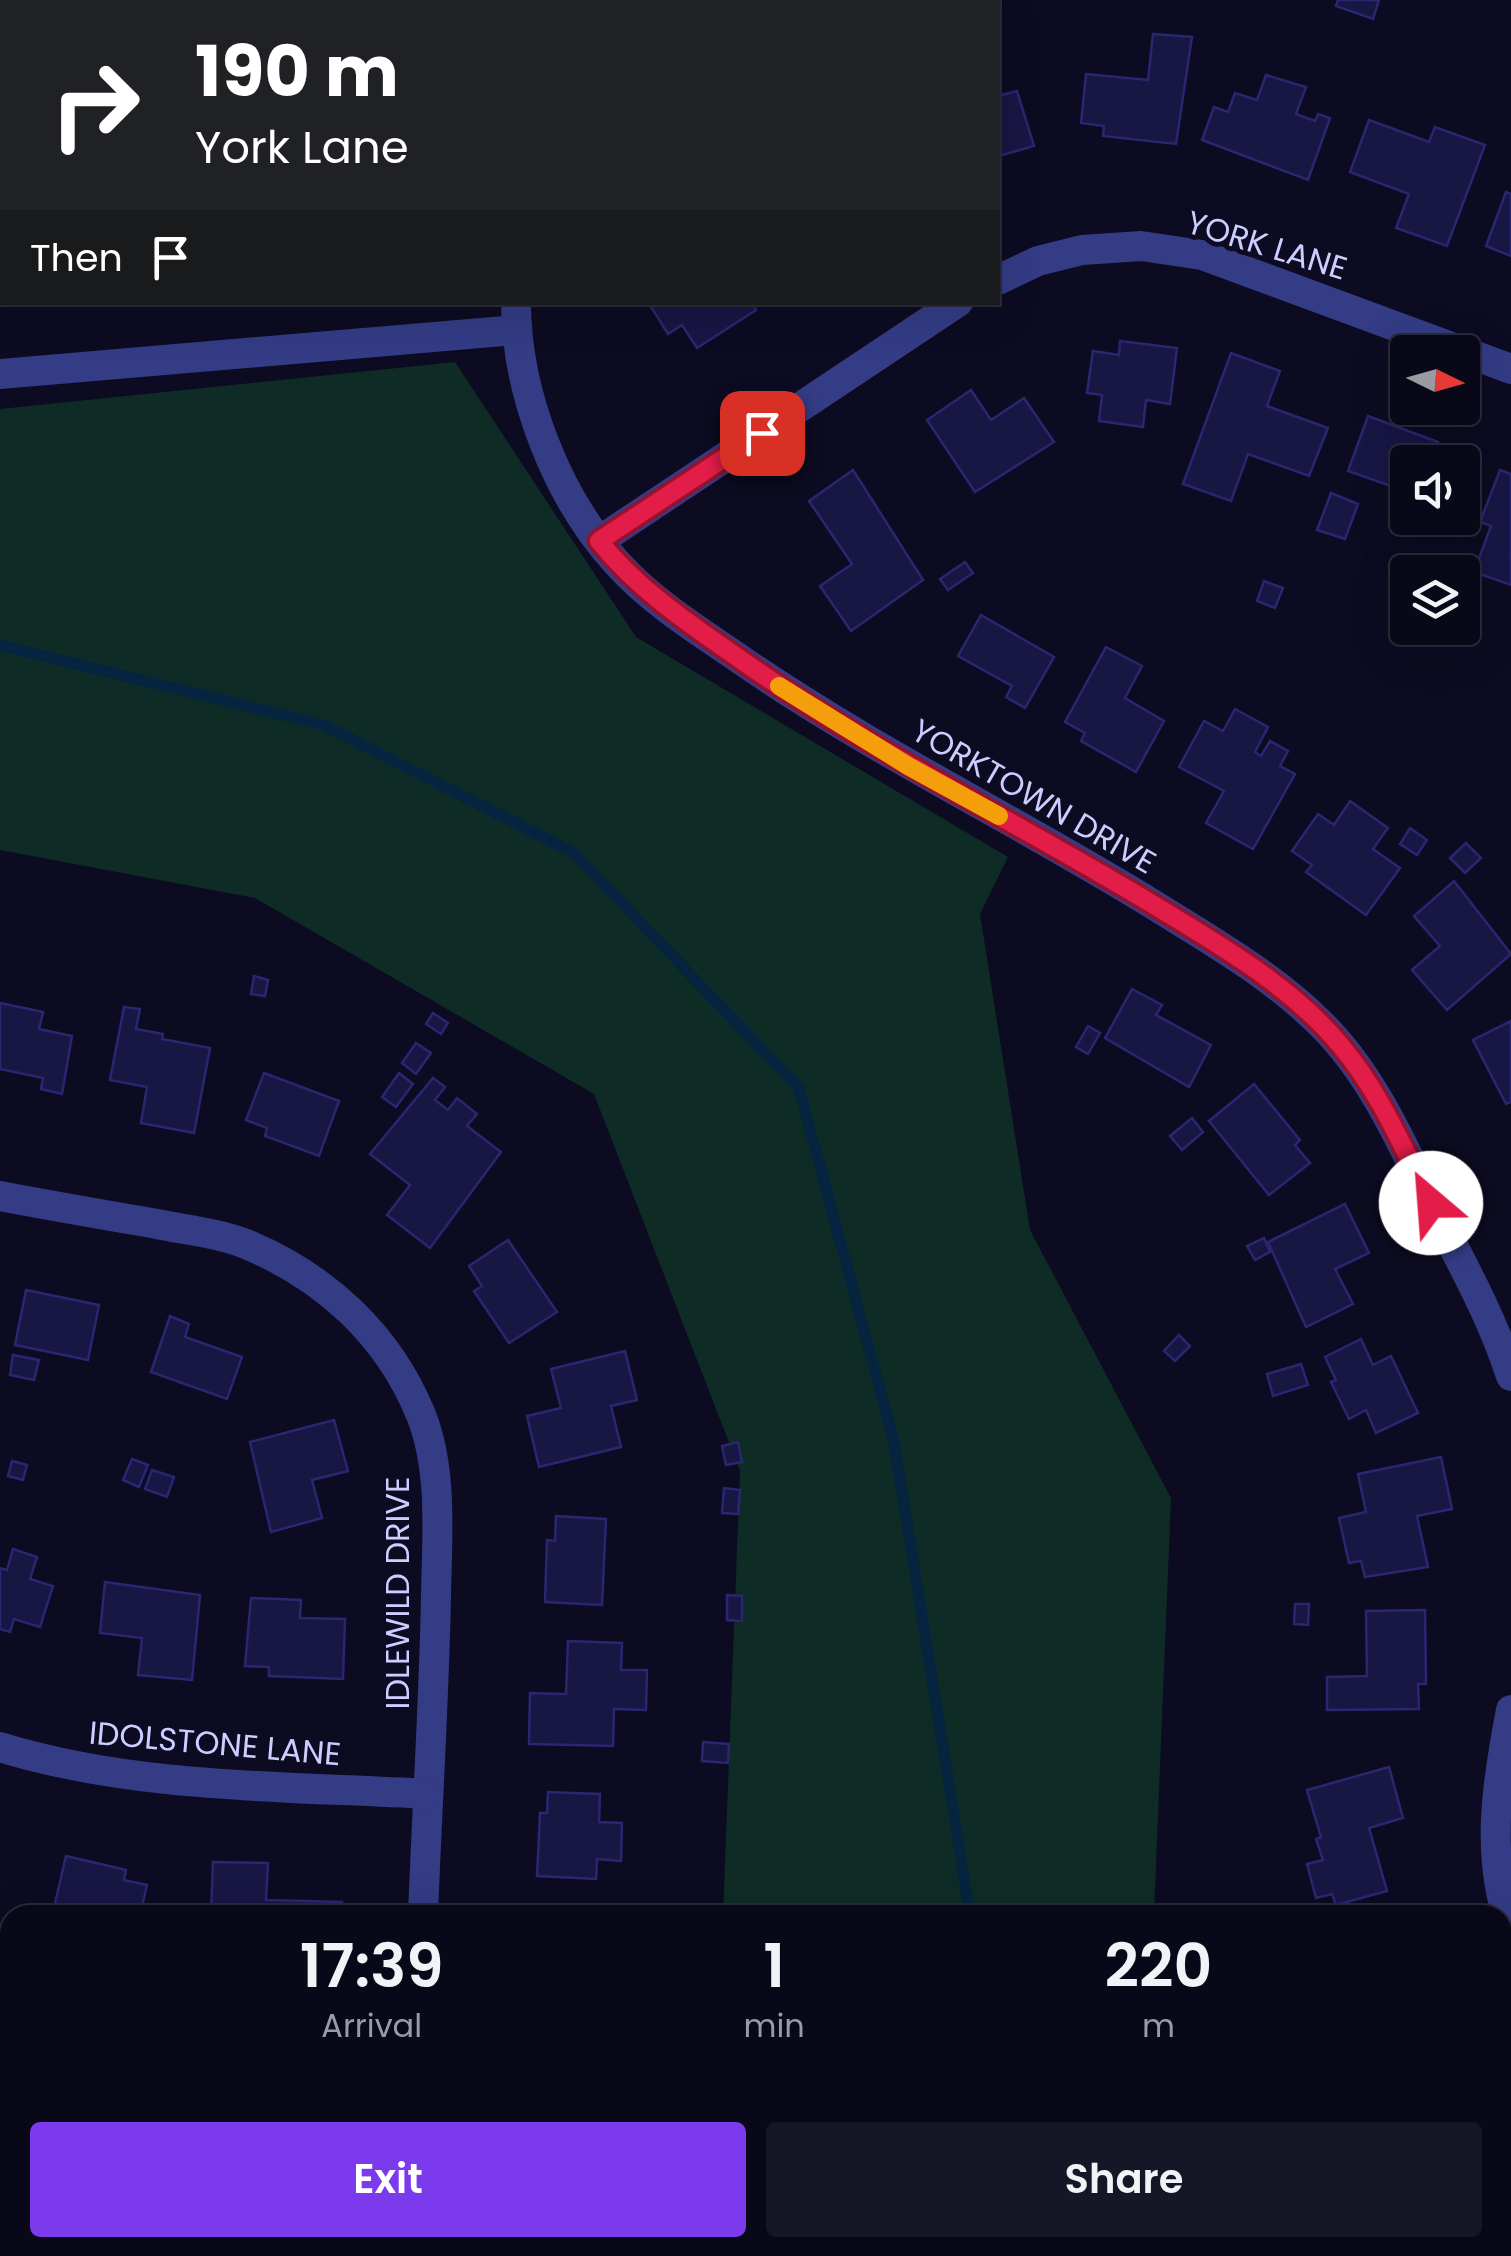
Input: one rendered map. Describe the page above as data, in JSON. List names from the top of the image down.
{
  "streets": {
    "street": [
      "YORK LANE",
      "YORKTOWN DRIVE",
      "IDLEWILD DRIVE",
      "IDOLSTONE LANE"
    ]
  },
  "crossings": [
    ["IDLEWILD DRIVE", "IDOLSTONE LANE"]
  ],
  "north": "right",
  "page": {
    "turn": ["190 m", "York Lane"],
    "then": "Then",
    "eta": [
      "17:39",
      "Arrival",
      "1",
      "min",
      "220",
      "m"
    ],
    "buttons": ["Exit", "Share"]
  }
}
